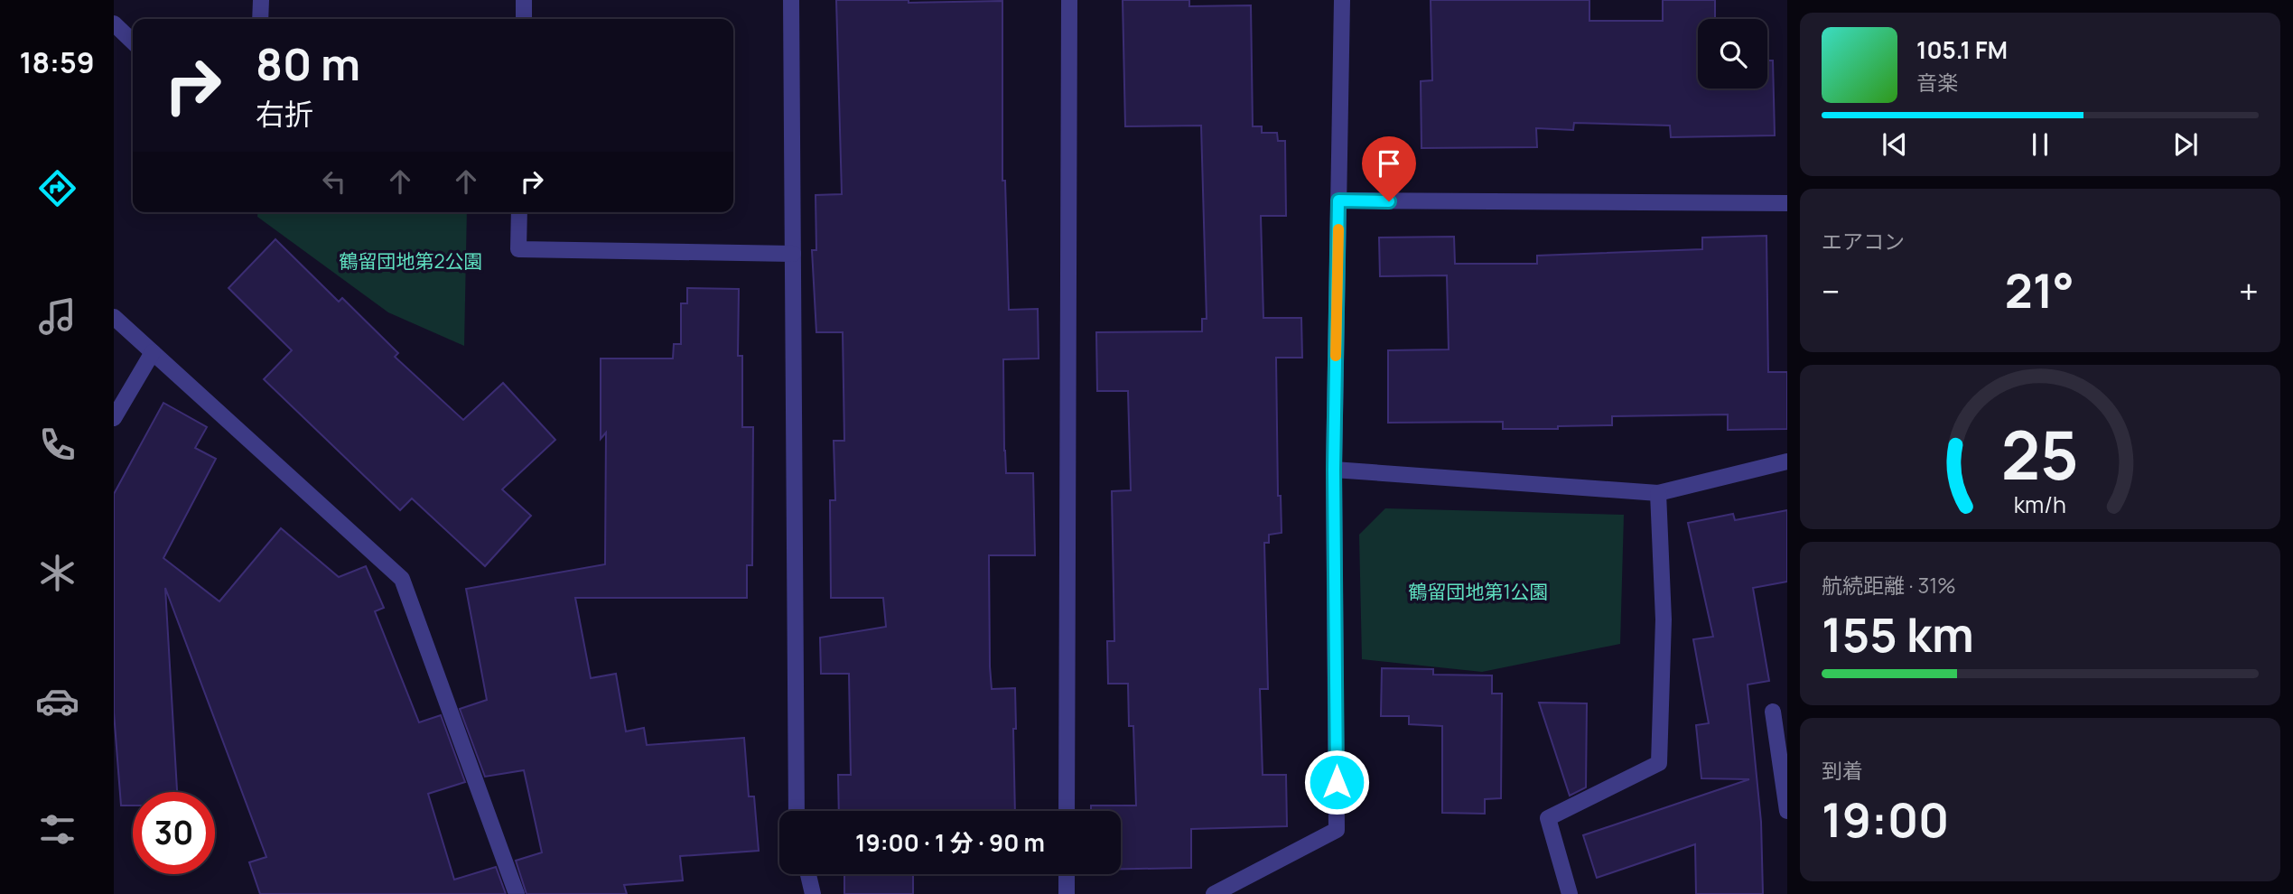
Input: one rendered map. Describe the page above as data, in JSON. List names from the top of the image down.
{
  "parks": ["鶴留団地第2公園", "鶴留団地第1公園"],
  "page": {
    "tabs": "18:59",
    "turn": ["80 m", "右折"],
    "song": ["105.1 FM", "音楽"],
    "tile": [
      "エアコン",
      ["航続距離 · 31%", "155 km"],
      ["到着", "19:00"]
    ],
    "heat": ["−", "21°", "+"],
    "limit": "30",
    "trip": "19:00 · 1 分 · 90 m",
    "gauge": ["25", "km/h"]
  }
}
